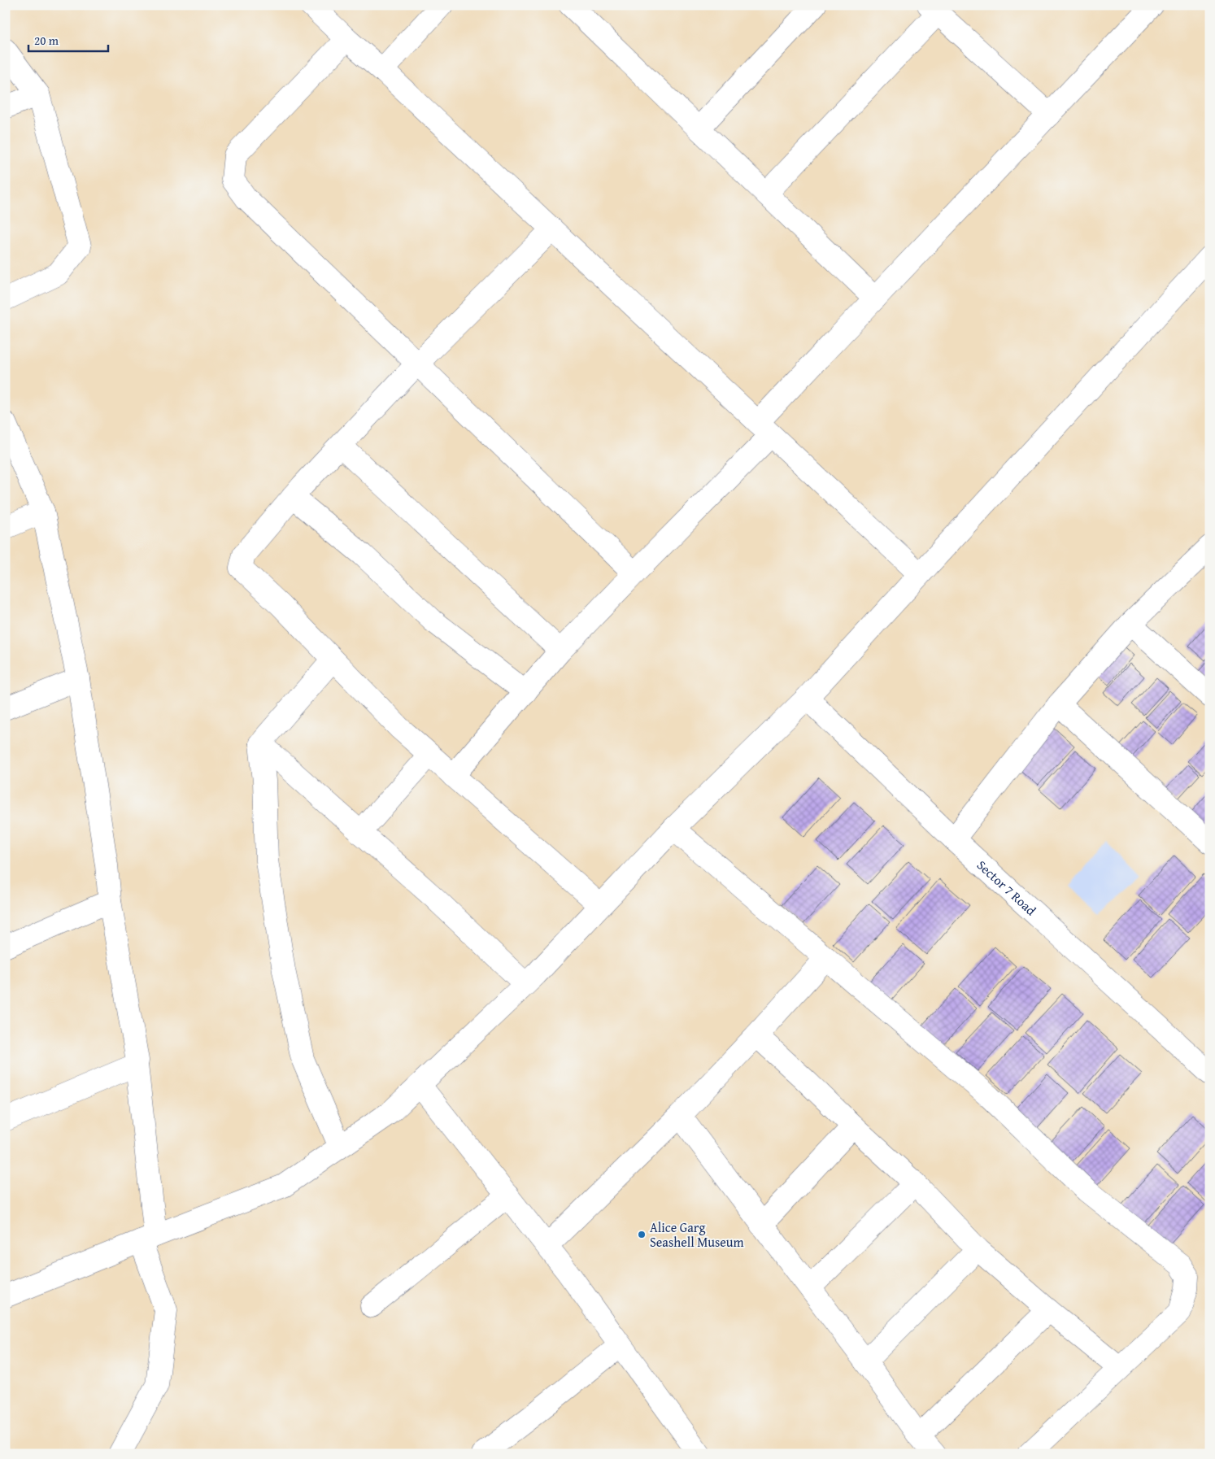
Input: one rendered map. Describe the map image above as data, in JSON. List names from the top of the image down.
{
  "streets": {
    "street": ["Sector 7 Road"]
  },
  "places": ["Alice Garg Seashell Museum"],
  "scale_bar": "20 m"
}
